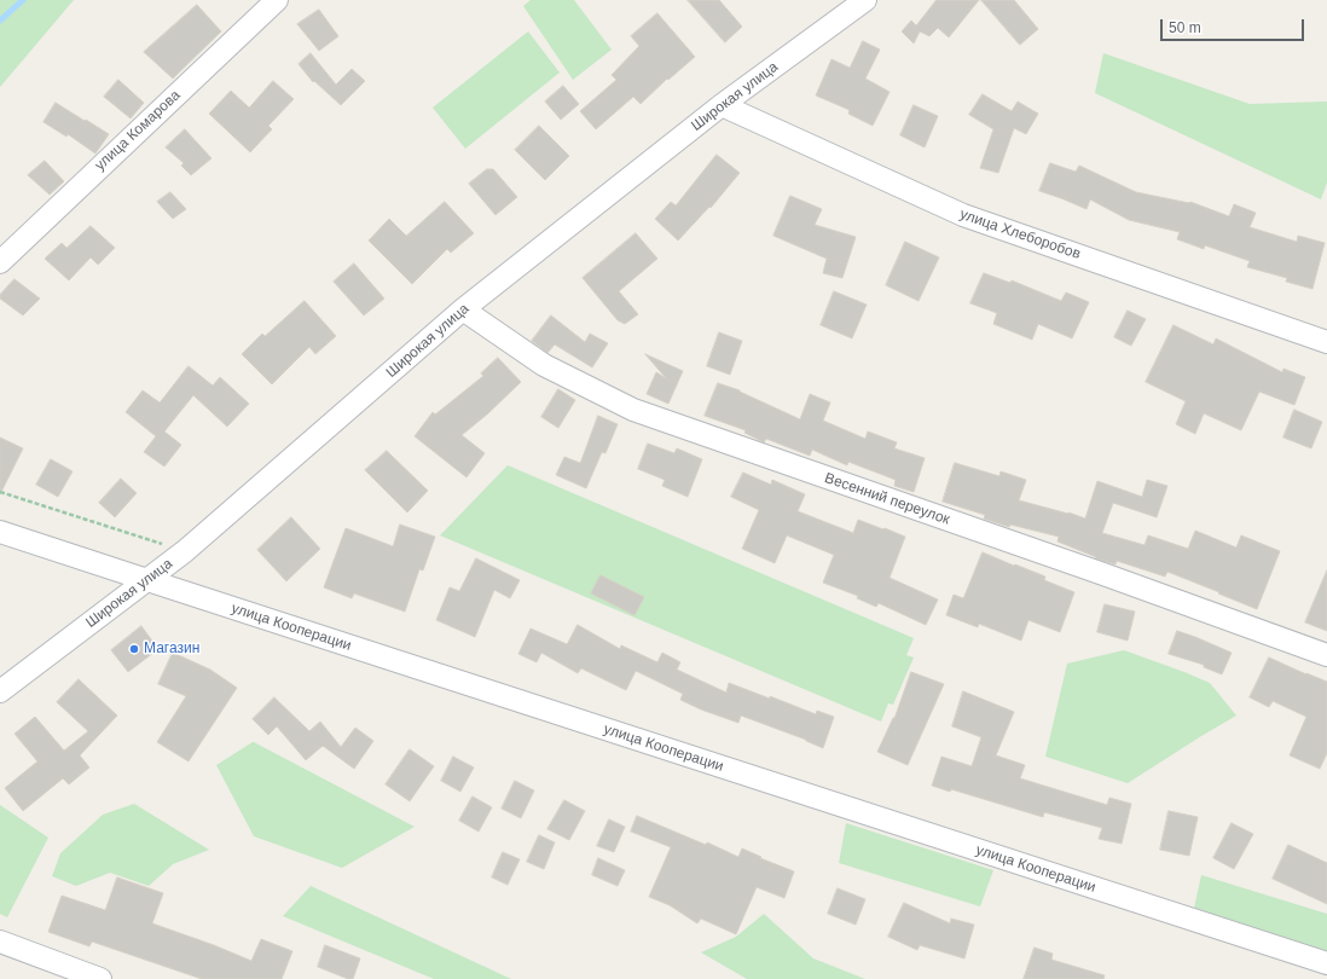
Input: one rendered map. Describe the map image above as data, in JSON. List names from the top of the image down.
{
  "streets": {
    "street": [
      "Широкая улица",
      "улица Комарова",
      "улица Хлеборобов",
      "Весенний переулок",
      "улица Кооперации"
    ]
  },
  "crossings": [
    ["Широкая улица", "улица Хлеборобов"],
    ["Широкая улица", "Весенний переулок"],
    ["Широкая улица", "улица Кооперации"]
  ],
  "places": ["Магазин"],
  "scale_bar": "50 m"
}
